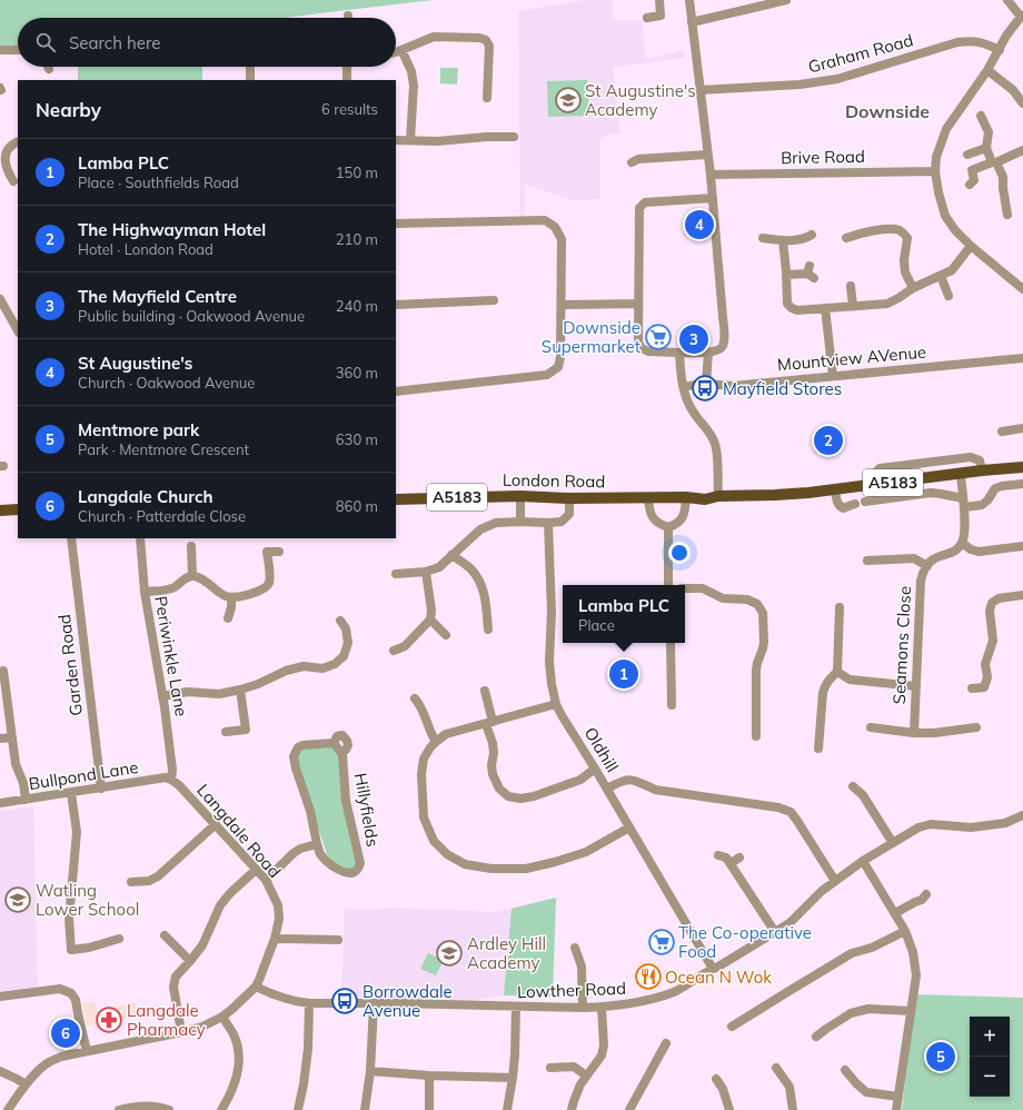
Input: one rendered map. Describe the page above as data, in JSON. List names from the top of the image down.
{
  "streets": {
    "main road": ["London Road", "A5183"],
    "street": [
      "Graham Road",
      "Brive Road",
      "Mountview AVenue",
      "Seamons Close",
      "Periwinkle Lane",
      "Garden Road",
      "Oldhill",
      "Bullpond Lane",
      "Hillyfields",
      "Langdale Road",
      "Lowther Road"
    ]
  },
  "crossings": [
    ["Periwinkle Lane", "Bullpond Lane"],
    ["Periwinkle Lane", "Langdale Road"],
    ["Garden Road", "Bullpond Lane"],
    ["Oldhill", "Lowther Road"],
    ["Bullpond Lane", "Langdale Road"],
    ["Langdale Road", "Lowther Road"]
  ],
  "districts": ["Downside"],
  "places": {
    "school or university": ["St Augustine's Academy", "Watling Lower School", "Ardley Hill Academy"],
    "supermarket": ["Downside Supermarket", "The Co-operative Food"],
    "bus stop": ["Mayfield Stores", "Borrowdale Avenue"],
    "restaurant": ["Ocean N Wok"],
    "pharmacy": ["Langdale Pharmacy"]
  },
  "page": {
    "search": "Search here",
    "heading": ["Nearby", "6 results"],
    "list": [
      {
        "mark": "1",
        "name": "Lamba PLC",
        "note": "Place · Southfields Road",
        "value": "150 m"
      },
      {
        "mark": "2",
        "name": "The Highwayman Hotel",
        "note": "Hotel · London Road",
        "value": "210 m"
      },
      {
        "mark": "3",
        "name": "The Mayfield Centre",
        "note": "Public building · Oakwood Avenue",
        "value": "240 m"
      },
      {
        "mark": "4",
        "name": "St Augustine's",
        "note": "Church · Oakwood Avenue",
        "value": "360 m"
      },
      {
        "mark": "5",
        "name": "Mentmore park",
        "note": "Park · Mentmore Crescent",
        "value": "630 m"
      },
      {
        "mark": "6",
        "name": "Langdale Church",
        "note": "Church · Patterdale Close",
        "value": "860 m"
      }
    ],
    "pins": [
      "4",
      "3",
      "2",
      "1",
      "6",
      "5"
    ],
    "popup": ["Lamba PLC", "Place"],
    "map_buttons": ["+", "−"]
  }
}
